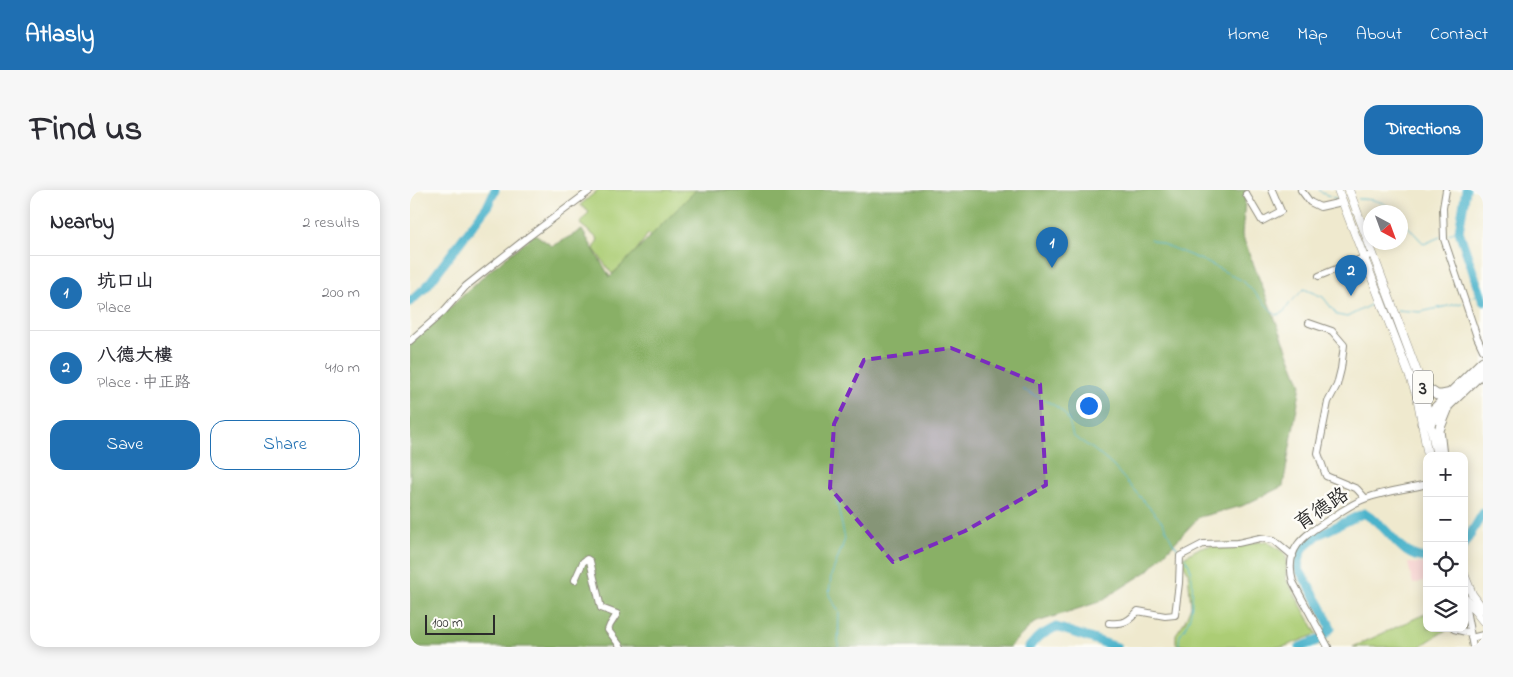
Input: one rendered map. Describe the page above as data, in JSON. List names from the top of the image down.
{
  "streets": {
    "main road": ["3"],
    "street": ["育德路"]
  },
  "scale_bar": "100 m",
  "north": "bottom right",
  "page": {
    "header": "Atlasly",
    "nav": [
      "Home",
      "Map",
      "About",
      "Contact"
    ],
    "title": "Find us",
    "buttons": [
      "Directions",
      ["Save", "Share"]
    ],
    "heading": ["Nearby", "2 results"],
    "pins": ["1", "2"],
    "list": [
      {
        "mark": "1",
        "name": "坑口山",
        "note": "Place",
        "value": "200 m"
      },
      {
        "mark": "2",
        "name": "八德大樓",
        "note": "Place · 中正路",
        "value": "410 m"
      }
    ],
    "map_buttons": ["+", "−"],
    "scale": "100 m"
  }
}
